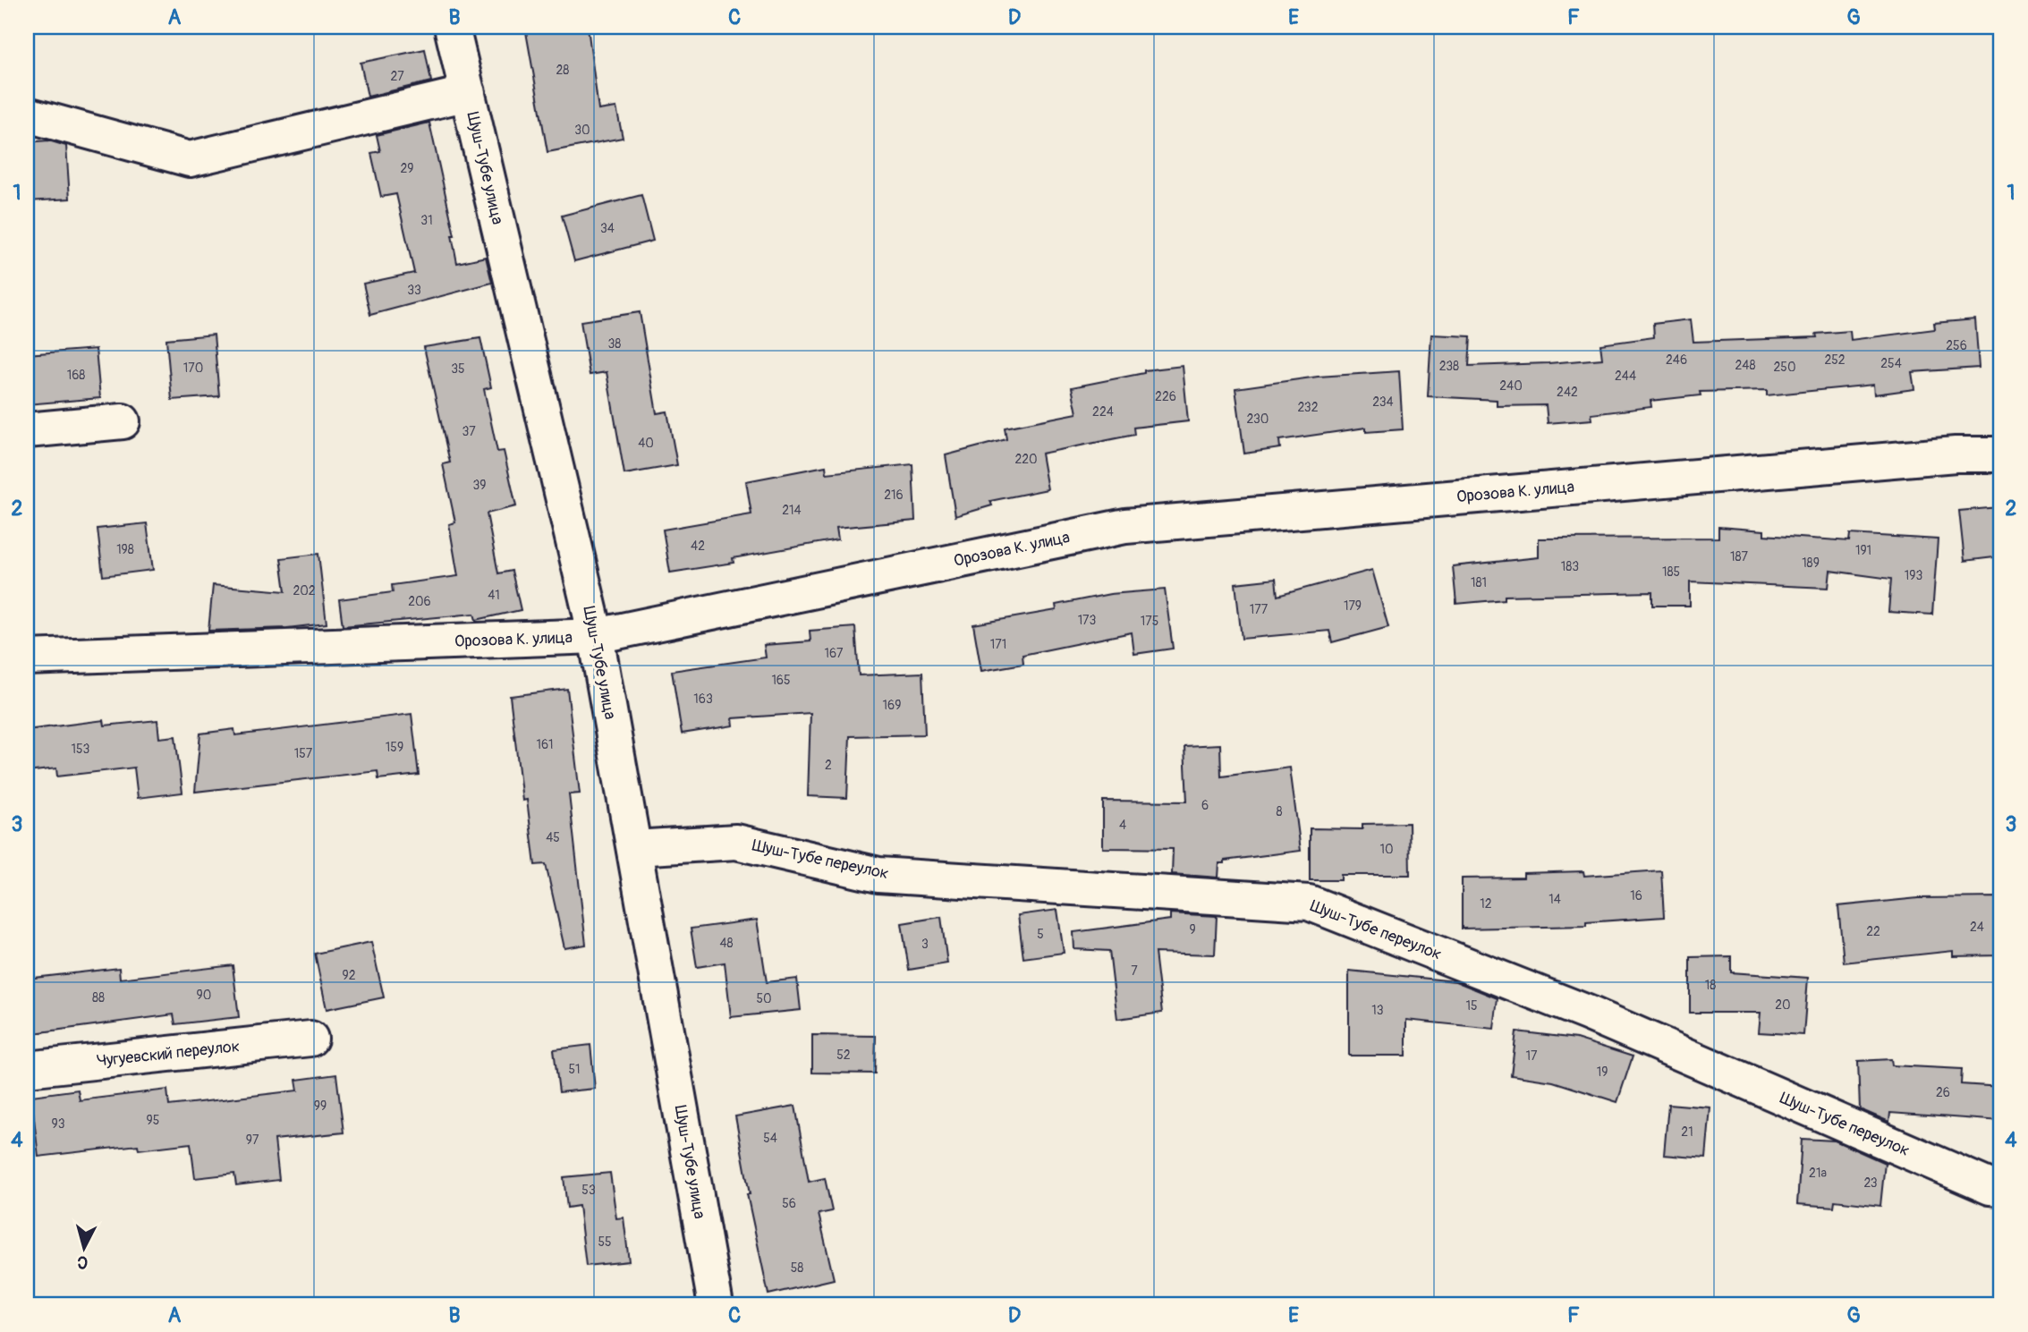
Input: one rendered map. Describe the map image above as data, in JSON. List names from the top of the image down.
{
  "streets": {
    "street": [
      "Шуш-Тубе улица",
      "Орозова К. улица",
      "Шуш-Тубе переулок",
      "Чугуевский переулок"
    ]
  },
  "crossings": [
    ["Шуш-Тубе улица", "Орозова К. улица"],
    ["Шуш-Тубе улица", "Шуш-Тубе переулок"]
  ],
  "house_numbers": [
    "28",
    "27",
    "30",
    "29",
    "31",
    "34",
    "33",
    "38",
    "256",
    "246",
    "252",
    "254",
    "248",
    "238",
    "250",
    "170",
    "35",
    "168",
    "244",
    "240",
    "242",
    "226",
    "234",
    "232",
    "224",
    "230",
    "37",
    "40",
    "220",
    "39",
    "216",
    "214",
    "42",
    "198",
    "191",
    "187",
    "189",
    "183",
    "185",
    "193",
    "181",
    "202",
    "41",
    "206",
    "179",
    "177",
    "173",
    "175",
    "171",
    "167",
    "165",
    "163",
    "169",
    "161",
    "159",
    "153",
    "157",
    "2",
    "6",
    "8",
    "4",
    "45",
    "10",
    "16",
    "14",
    "12",
    "24",
    "9",
    "22",
    "5",
    "48",
    "3",
    "7",
    "92",
    "18",
    "90",
    "88",
    "50",
    "20",
    "15",
    "13",
    "52",
    "17",
    "51",
    "19",
    "26",
    "99",
    "95",
    "93",
    "21",
    "54",
    "97",
    "21a",
    "23",
    "53",
    "56",
    "55",
    "58"
  ],
  "north": "bottom",
  "grid": {
    "columns": [
      "A",
      "B",
      "C",
      "D",
      "E",
      "F",
      "G"
    ],
    "rows": [
      "1",
      "2",
      "3",
      "4"
    ]
  }
}
